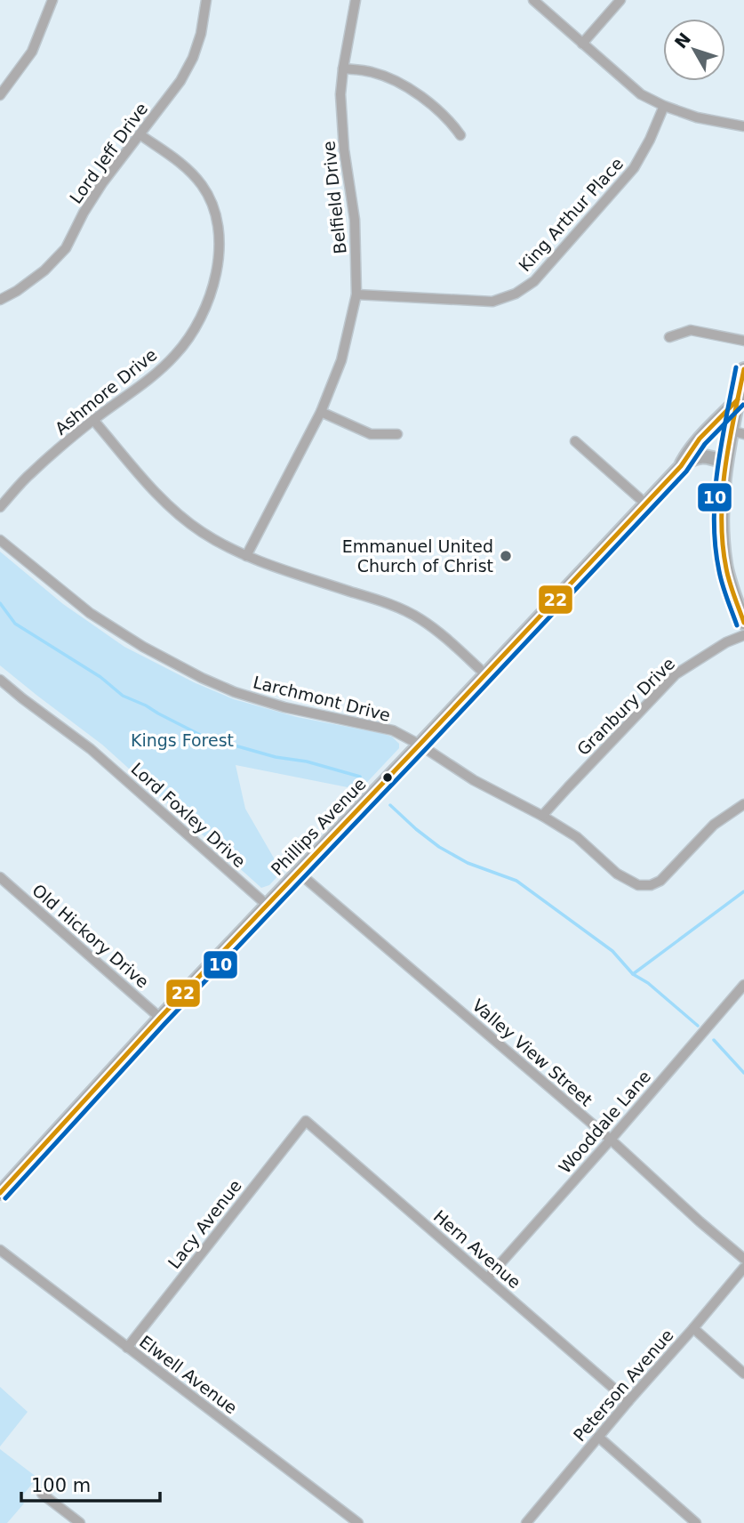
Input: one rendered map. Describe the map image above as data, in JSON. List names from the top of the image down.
{
  "streets": {
    "street": [
      "Lord Jeff Drive",
      "Belfield Drive",
      "King Arthur Place",
      "Ashmore Drive",
      "Larchmont Drive",
      "Granbury Drive",
      "Lord Foxley Drive",
      "Phillips Avenue",
      "Old Hickory Drive",
      "Valley View Street",
      "Wooddale Lane",
      "Lacy Avenue",
      "Hern Avenue",
      "Elwell Avenue",
      "Peterson Avenue"
    ]
  },
  "crossings": [
    ["Lord Jeff Drive", "Ashmore Drive"],
    ["Belfield Drive", "King Arthur Place"],
    ["Larchmont Drive", "Granbury Drive"],
    ["Larchmont Drive", "Phillips Avenue"],
    ["Lord Foxley Drive", "Phillips Avenue"],
    ["Phillips Avenue", "Old Hickory Drive"],
    ["Phillips Avenue", "Valley View Street"],
    ["Valley View Street", "Wooddale Lane"],
    ["Wooddale Lane", "Hern Avenue"],
    ["Lacy Avenue", "Hern Avenue"],
    ["Lacy Avenue", "Elwell Avenue"],
    ["Hern Avenue", "Peterson Avenue"]
  ],
  "parks": ["Kings Forest"],
  "places": ["Emmanuel United Church of Christ"],
  "lines": ["transit line 10", "transit line 22"],
  "scale_bar": "100 m",
  "north": "top left"
}
